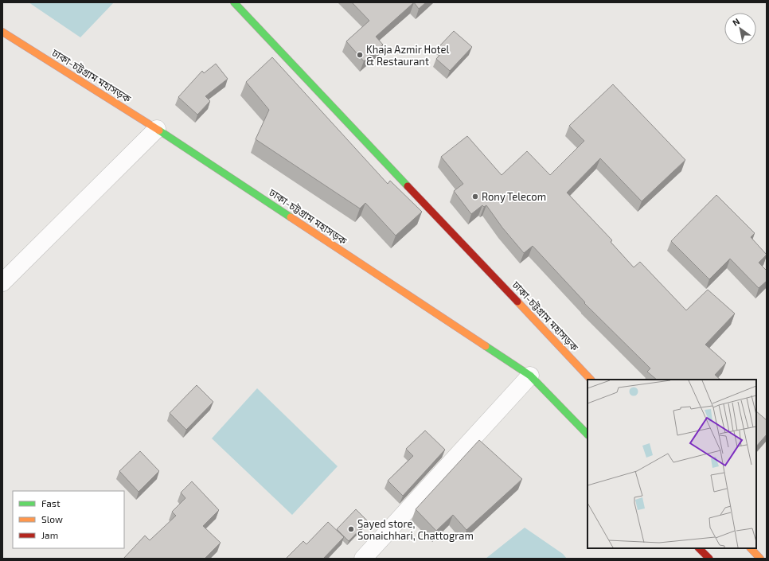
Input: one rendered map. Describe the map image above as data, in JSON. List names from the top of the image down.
{
  "streets": {
    "highway": ["ঢাকা-চট্টগ্রাম মহাসড়ক"]
  },
  "places": ["Khaja Azmir Hotel & Restaurant", "Rony Telecom", "Sayed store, Sonaichhari, Chattogram"],
  "legend": ["Fast", "Slow", "Jam"],
  "north": "top left"
}
